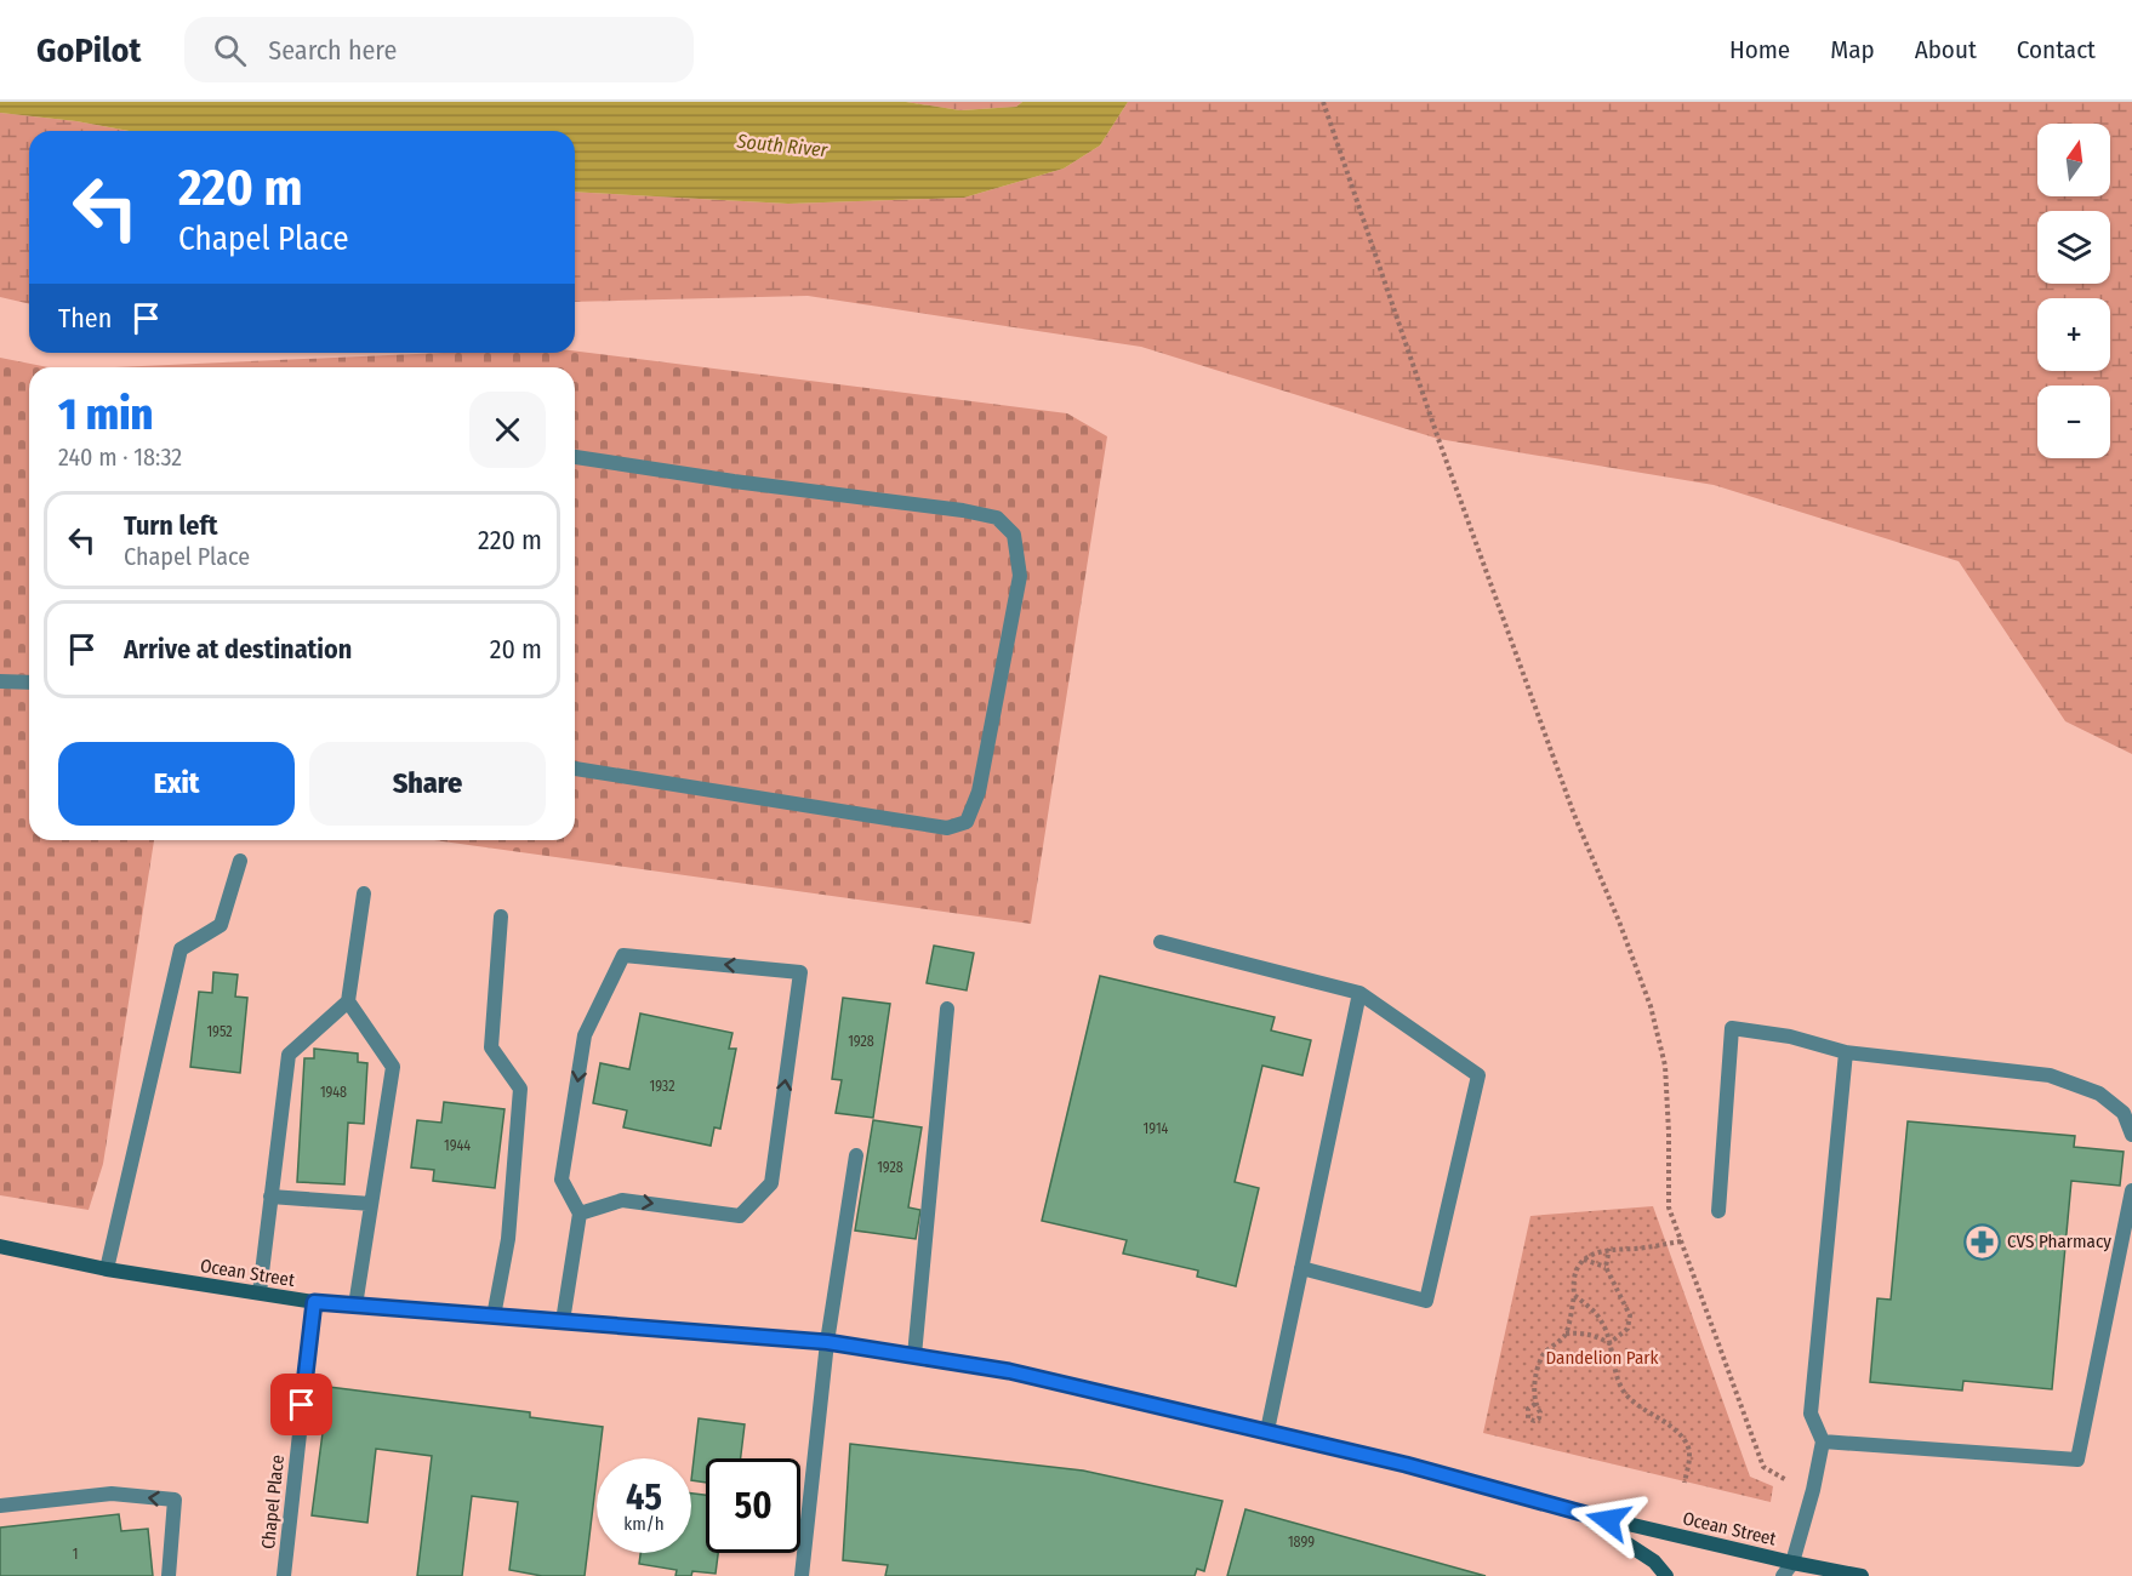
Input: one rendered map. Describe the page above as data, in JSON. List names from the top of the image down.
{
  "streets": {
    "main road": ["Ocean Street"],
    "street": ["Chapel Place"]
  },
  "crossings": [
    ["Ocean Street", "Chapel Place"]
  ],
  "water": ["South River"],
  "parks": ["Dandelion Park"],
  "places": {
    "pharmacy": ["CVS Pharmacy"]
  },
  "house_numbers": [
    "1952",
    "1928",
    "1932",
    "1948",
    "1914",
    "1944",
    "1928",
    "1899",
    "1"
  ],
  "north": "top",
  "page": {
    "header": "GoPilot",
    "search": "Search here",
    "nav": [
      "Home",
      "Map",
      "About",
      "Contact"
    ],
    "map_buttons": ["+", "−"],
    "turn": ["220 m", "Chapel Place"],
    "then": "Then",
    "heading": ["1 min", "240 m · 18:32"],
    "list": [
      {
        "name": "Turn left",
        "note": "Chapel Place",
        "value": "220 m"
      },
      {
        "name": "Arrive at destination",
        "value": "20 m"
      }
    ],
    "buttons": ["Exit", "Share"],
    "speed": "45 km/h",
    "limit": "50"
  }
}
